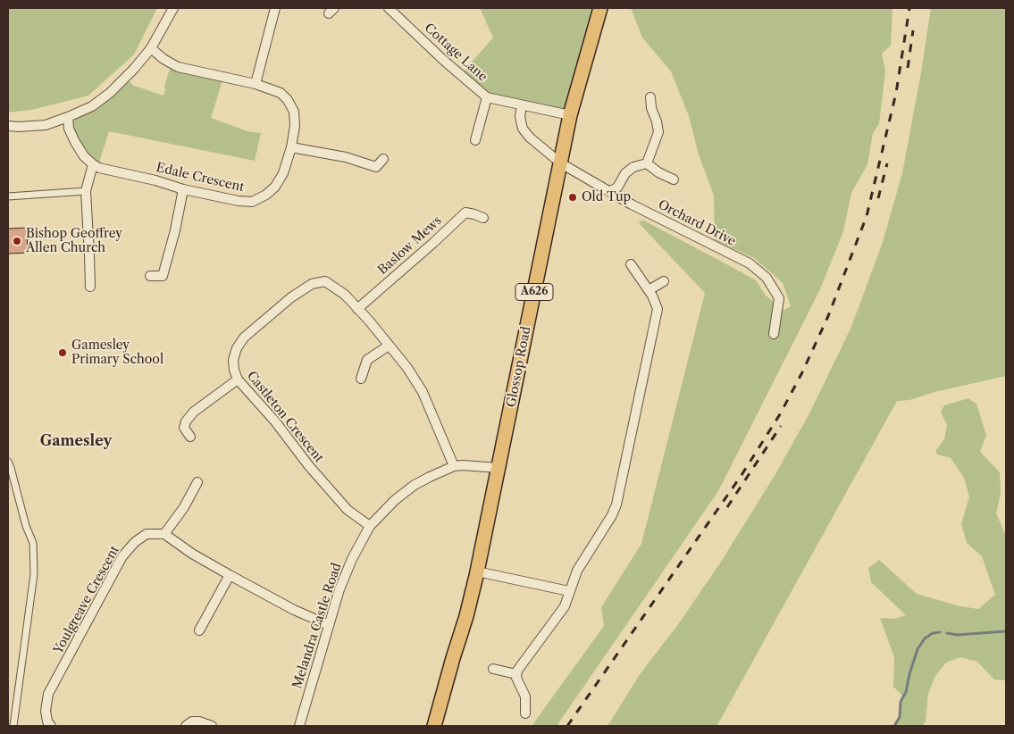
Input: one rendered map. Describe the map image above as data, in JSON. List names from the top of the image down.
{
  "streets": {
    "main road": ["A626", "Glossop Road"],
    "street": [
      "Cottage Lane",
      "Edale Crescent",
      "Orchard Drive",
      "Baslow Mews",
      "Castleton Crescent",
      "Youlgreave Crescent",
      "Melandra Castle Road"
    ]
  },
  "crossings": [
    ["Cottage Lane", "Glossop Road"],
    ["Orchard Drive", "Glossop Road"],
    ["Baslow Mews", "Castleton Crescent"],
    ["Glossop Road", "Melandra Castle Road"],
    ["Castleton Crescent", "Melandra Castle Road"]
  ],
  "districts": ["Gamesley"],
  "places": ["Old Tup", "Bishop Geoffrey Allen Church", "Gamesley Primary School"]
}
